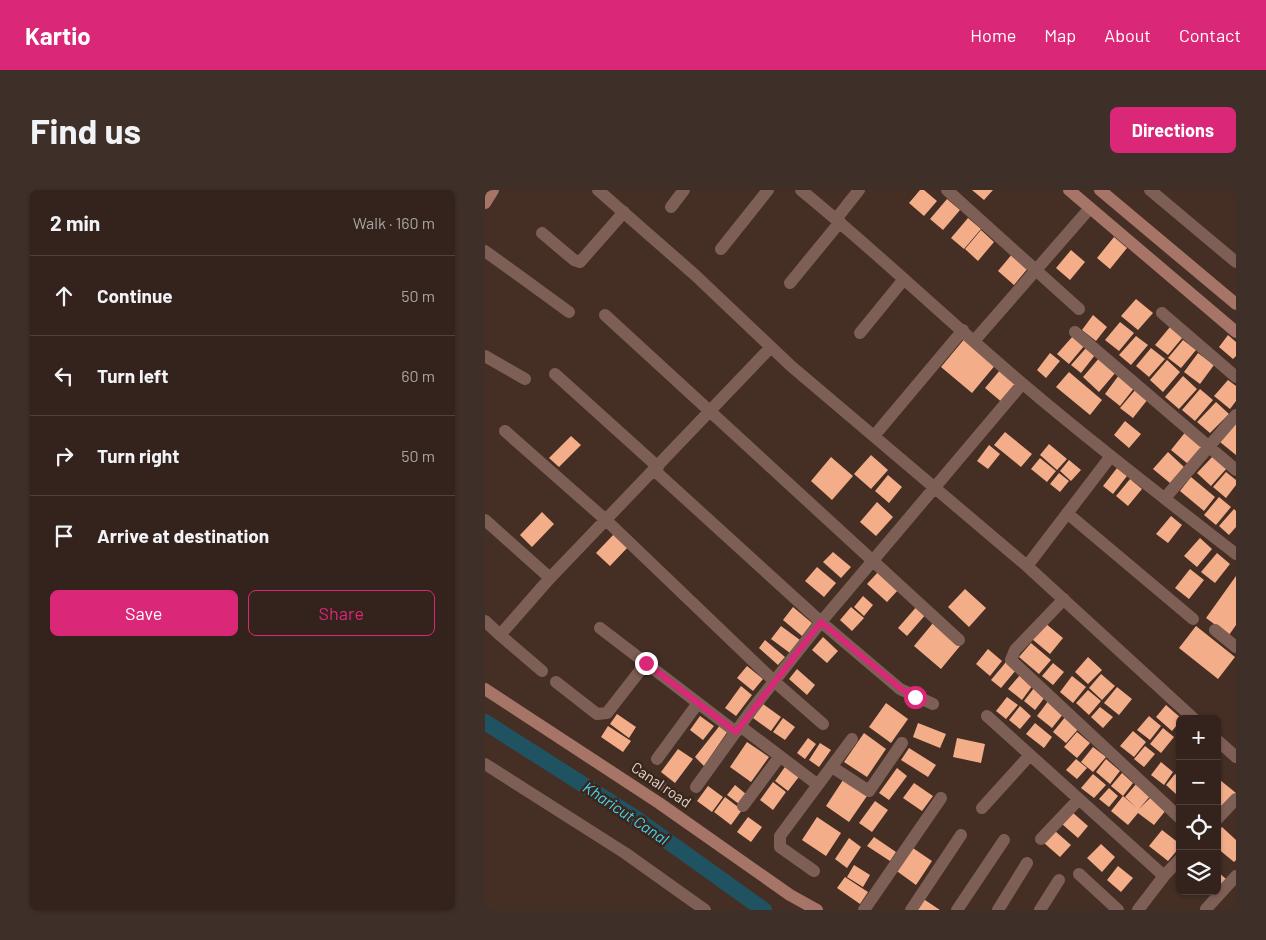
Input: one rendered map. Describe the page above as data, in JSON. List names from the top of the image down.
{
  "streets": {
    "street": ["Canal road"]
  },
  "water": ["Kharicut Canal"],
  "page": {
    "header": "Kartio",
    "nav": [
      "Home",
      "Map",
      "About",
      "Contact"
    ],
    "buttons": [
      "Directions",
      ["Save", "Share"]
    ],
    "title": "Find us",
    "heading": ["2 min", "Walk · 160 m"],
    "list": [
      ["Continue", "50 m"],
      ["Turn left", "60 m"],
      ["Turn right", "50 m"],
      "Arrive at destination"
    ],
    "map_buttons": ["+", "−"]
  }
}
